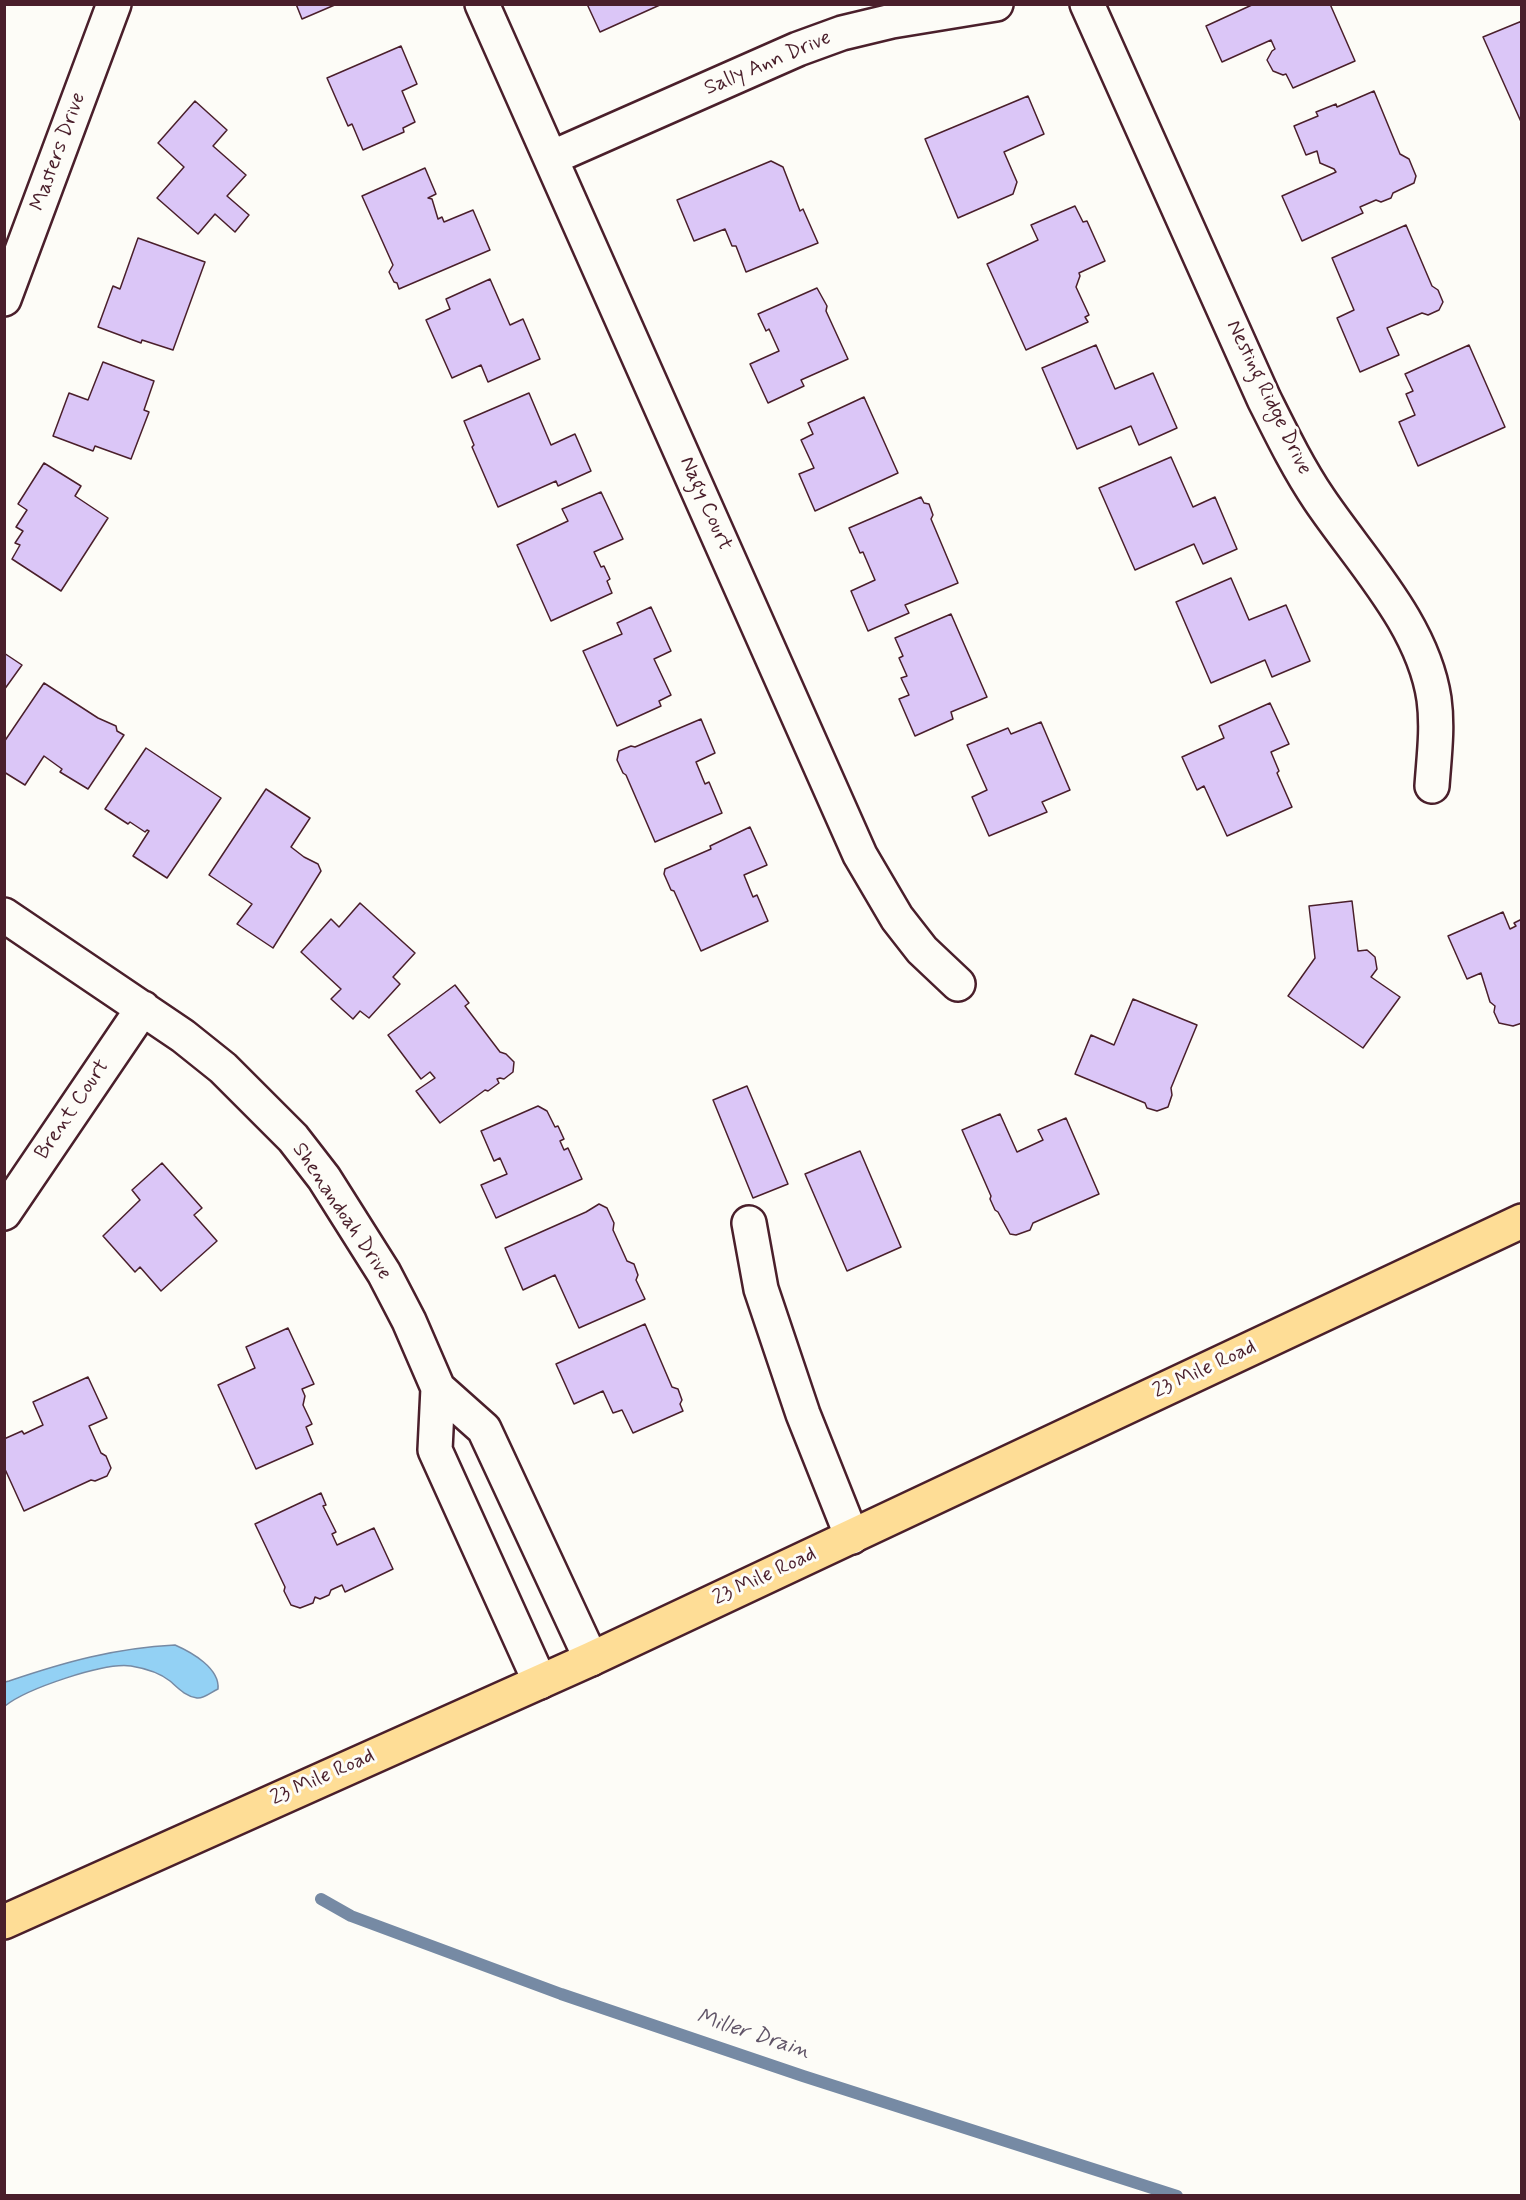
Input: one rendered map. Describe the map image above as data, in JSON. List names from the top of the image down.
{
  "streets": {
    "main road": ["23 Mile Road"],
    "street": [
      "Sally Ann Drive",
      "Masters Drive",
      "Nesting Ridge Drive",
      "Nagy Court",
      "Brent Court",
      "Shenandoah Drive"
    ]
  },
  "crossings": [
    ["Sally Ann Drive", "Nagy Court"],
    ["Brent Court", "Shenandoah Drive"],
    ["Shenandoah Drive", "23 Mile Road"]
  ],
  "water": ["Miller Drain"]
}
